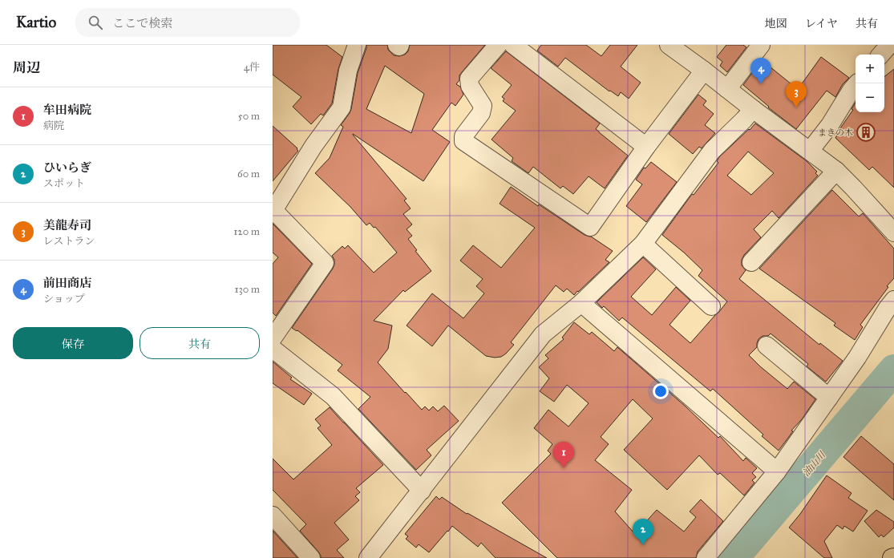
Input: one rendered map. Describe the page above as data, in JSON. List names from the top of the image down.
{
  "water": ["油山川"],
  "places": {
    "building": ["まきの木"]
  },
  "page": {
    "header": "Kartio",
    "search": "ここで検索",
    "nav": ["地図", "レイヤ", "共有"],
    "heading": ["周辺", "4件"],
    "map_buttons": ["+", "−"],
    "pins": [
      "4",
      "3",
      "1",
      "2"
    ],
    "list": [
      {
        "mark": "1",
        "name": "牟田病院",
        "note": "病院",
        "value": "50 m"
      },
      {
        "mark": "2",
        "name": "ひいらぎ",
        "note": "スポット",
        "value": "60 m"
      },
      {
        "mark": "3",
        "name": "美龍寿司",
        "note": "レストラン",
        "value": "120 m"
      },
      {
        "mark": "4",
        "name": "前田商店",
        "note": "ショップ",
        "value": "130 m"
      }
    ],
    "buttons": ["保存", "共有"]
  }
}
